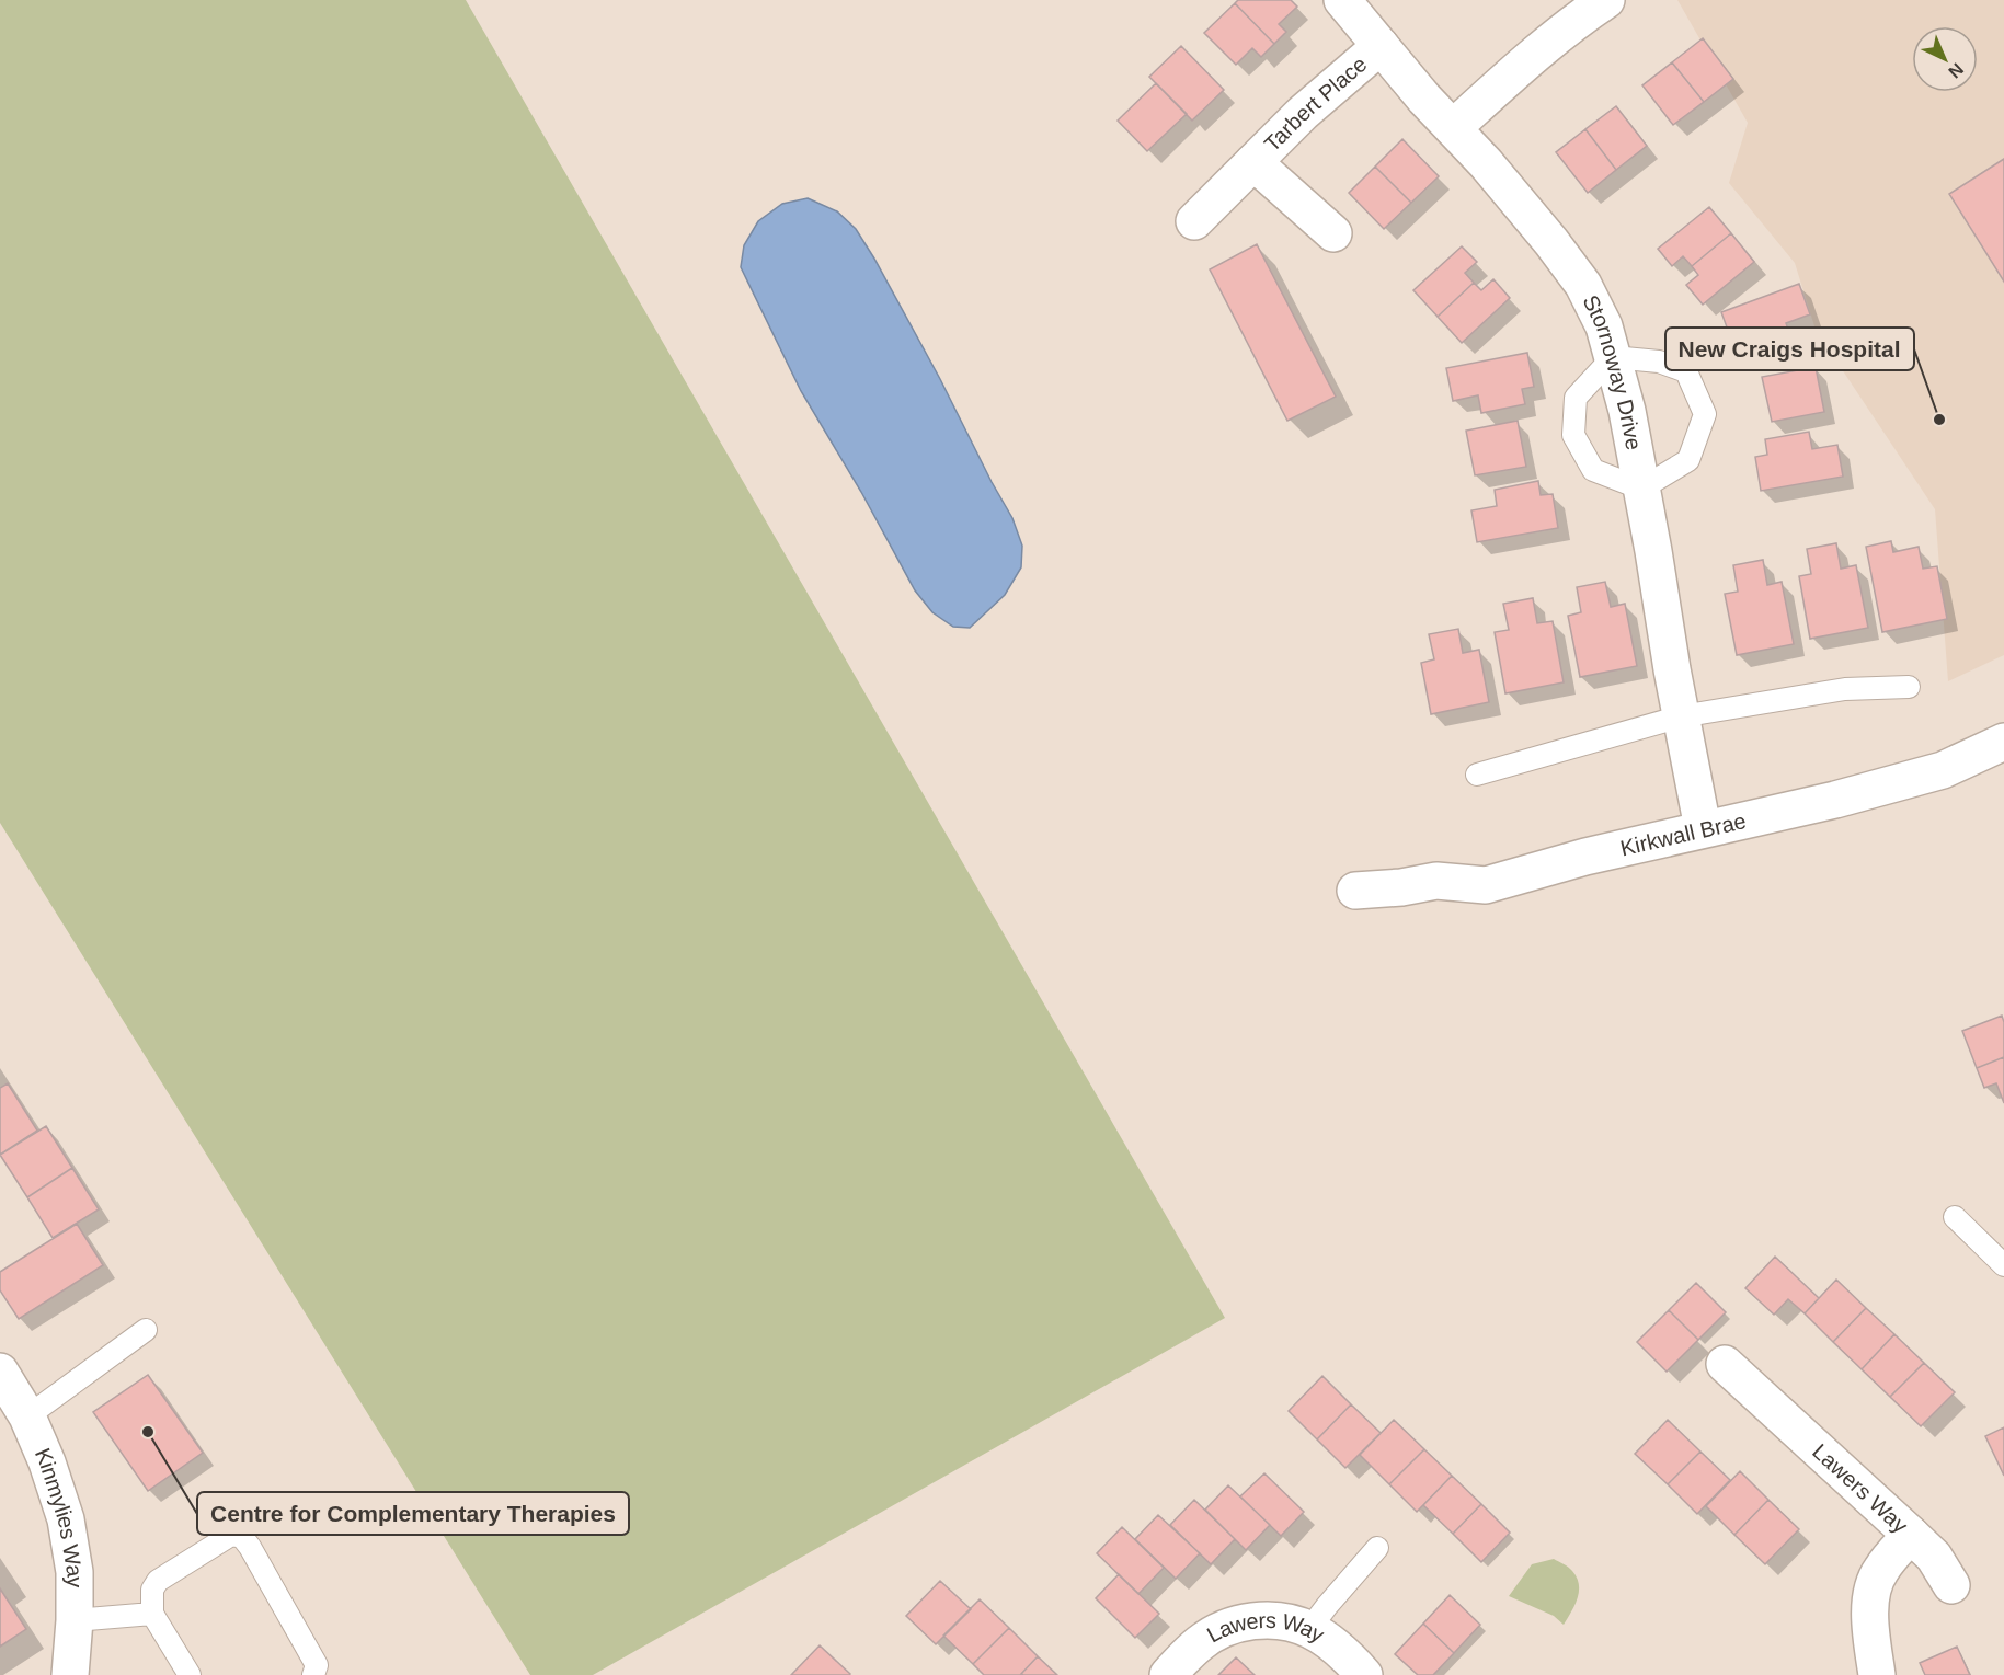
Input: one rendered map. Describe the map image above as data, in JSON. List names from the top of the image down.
{
  "streets": {
    "street": [
      "Tarbert Place",
      "Stornoway Drive",
      "Kirkwall Brae",
      "Lawers Way",
      "Kinmylies Way"
    ]
  },
  "crossings": [
    ["Tarbert Place", "Stornoway Drive"],
    ["Stornoway Drive", "Kirkwall Brae"]
  ],
  "places": ["New Craigs Hospital", "Centre for Complementary Therapies"],
  "north": "bottom right"
}
